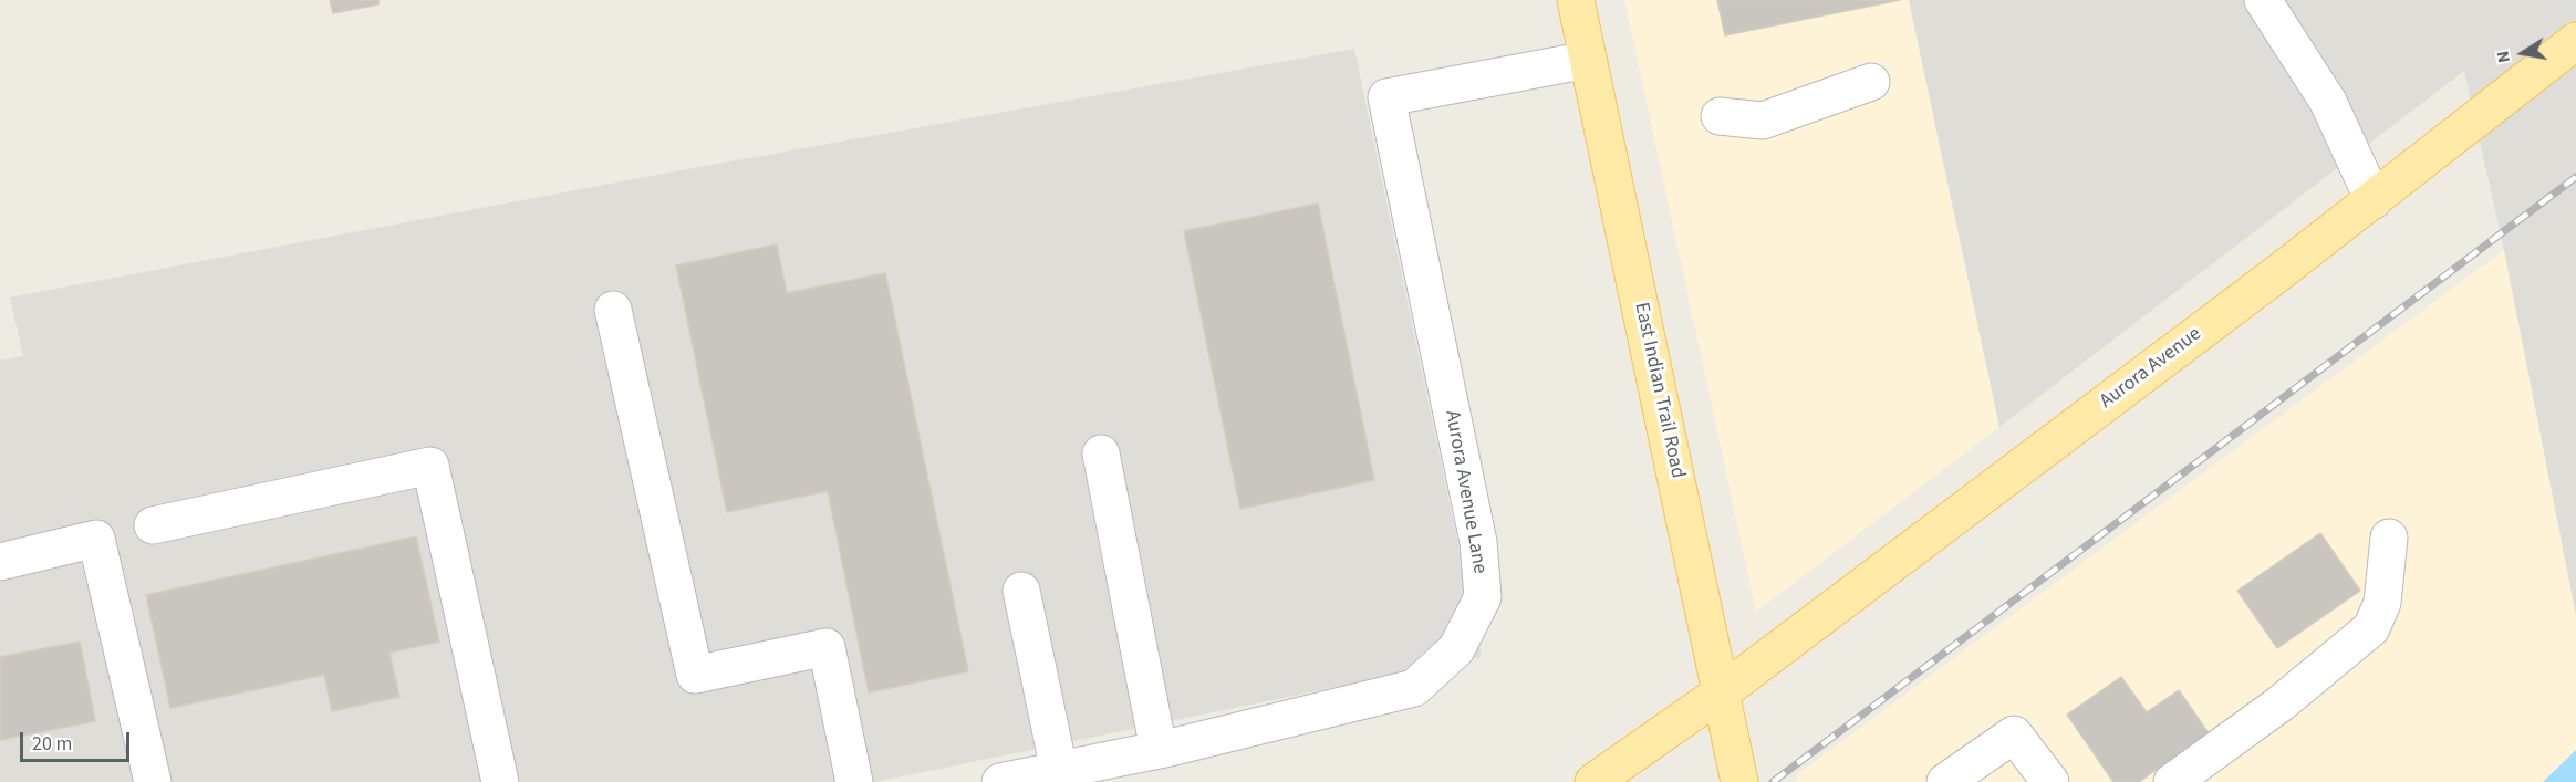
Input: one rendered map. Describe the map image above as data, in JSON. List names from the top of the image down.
{
  "streets": {
    "main road": ["Aurora Avenue", "East Indian Trail Road"],
    "street": ["Aurora Avenue Lane"]
  },
  "crossings": [
    ["Aurora Avenue", "East Indian Trail Road"],
    ["East Indian Trail Road", "Aurora Avenue Lane"]
  ],
  "scale_bar": "20 m",
  "north": "left"
}
